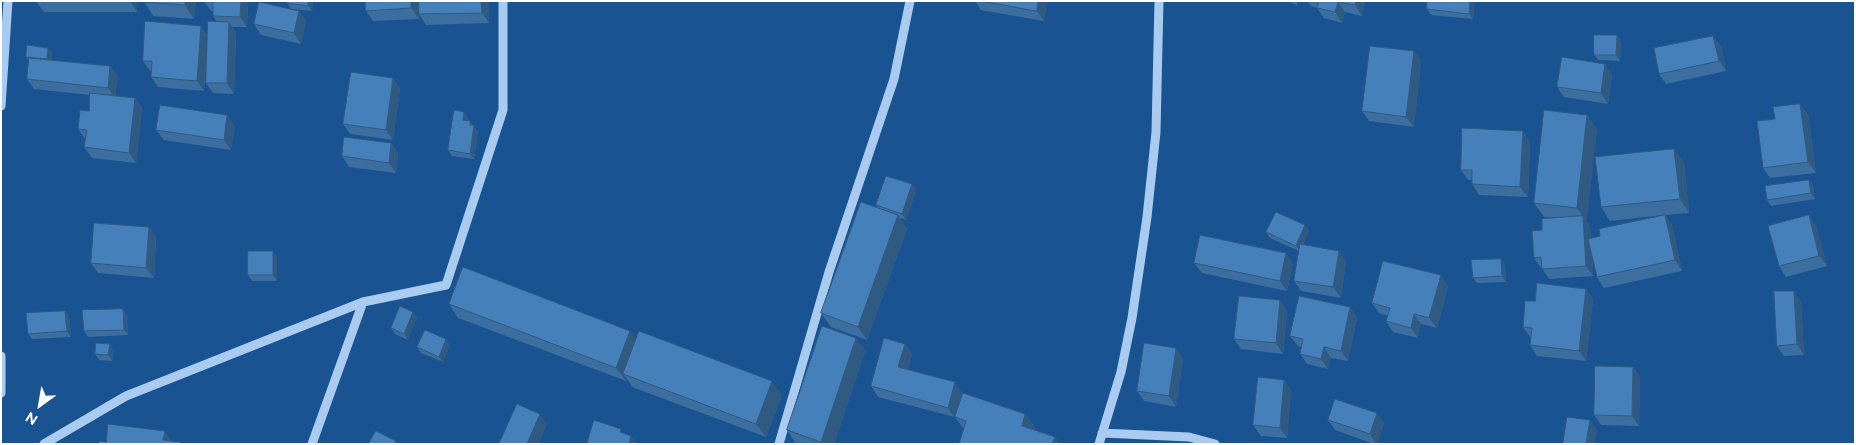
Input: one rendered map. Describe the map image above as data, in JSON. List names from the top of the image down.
{
  "north": "bottom left"
}
